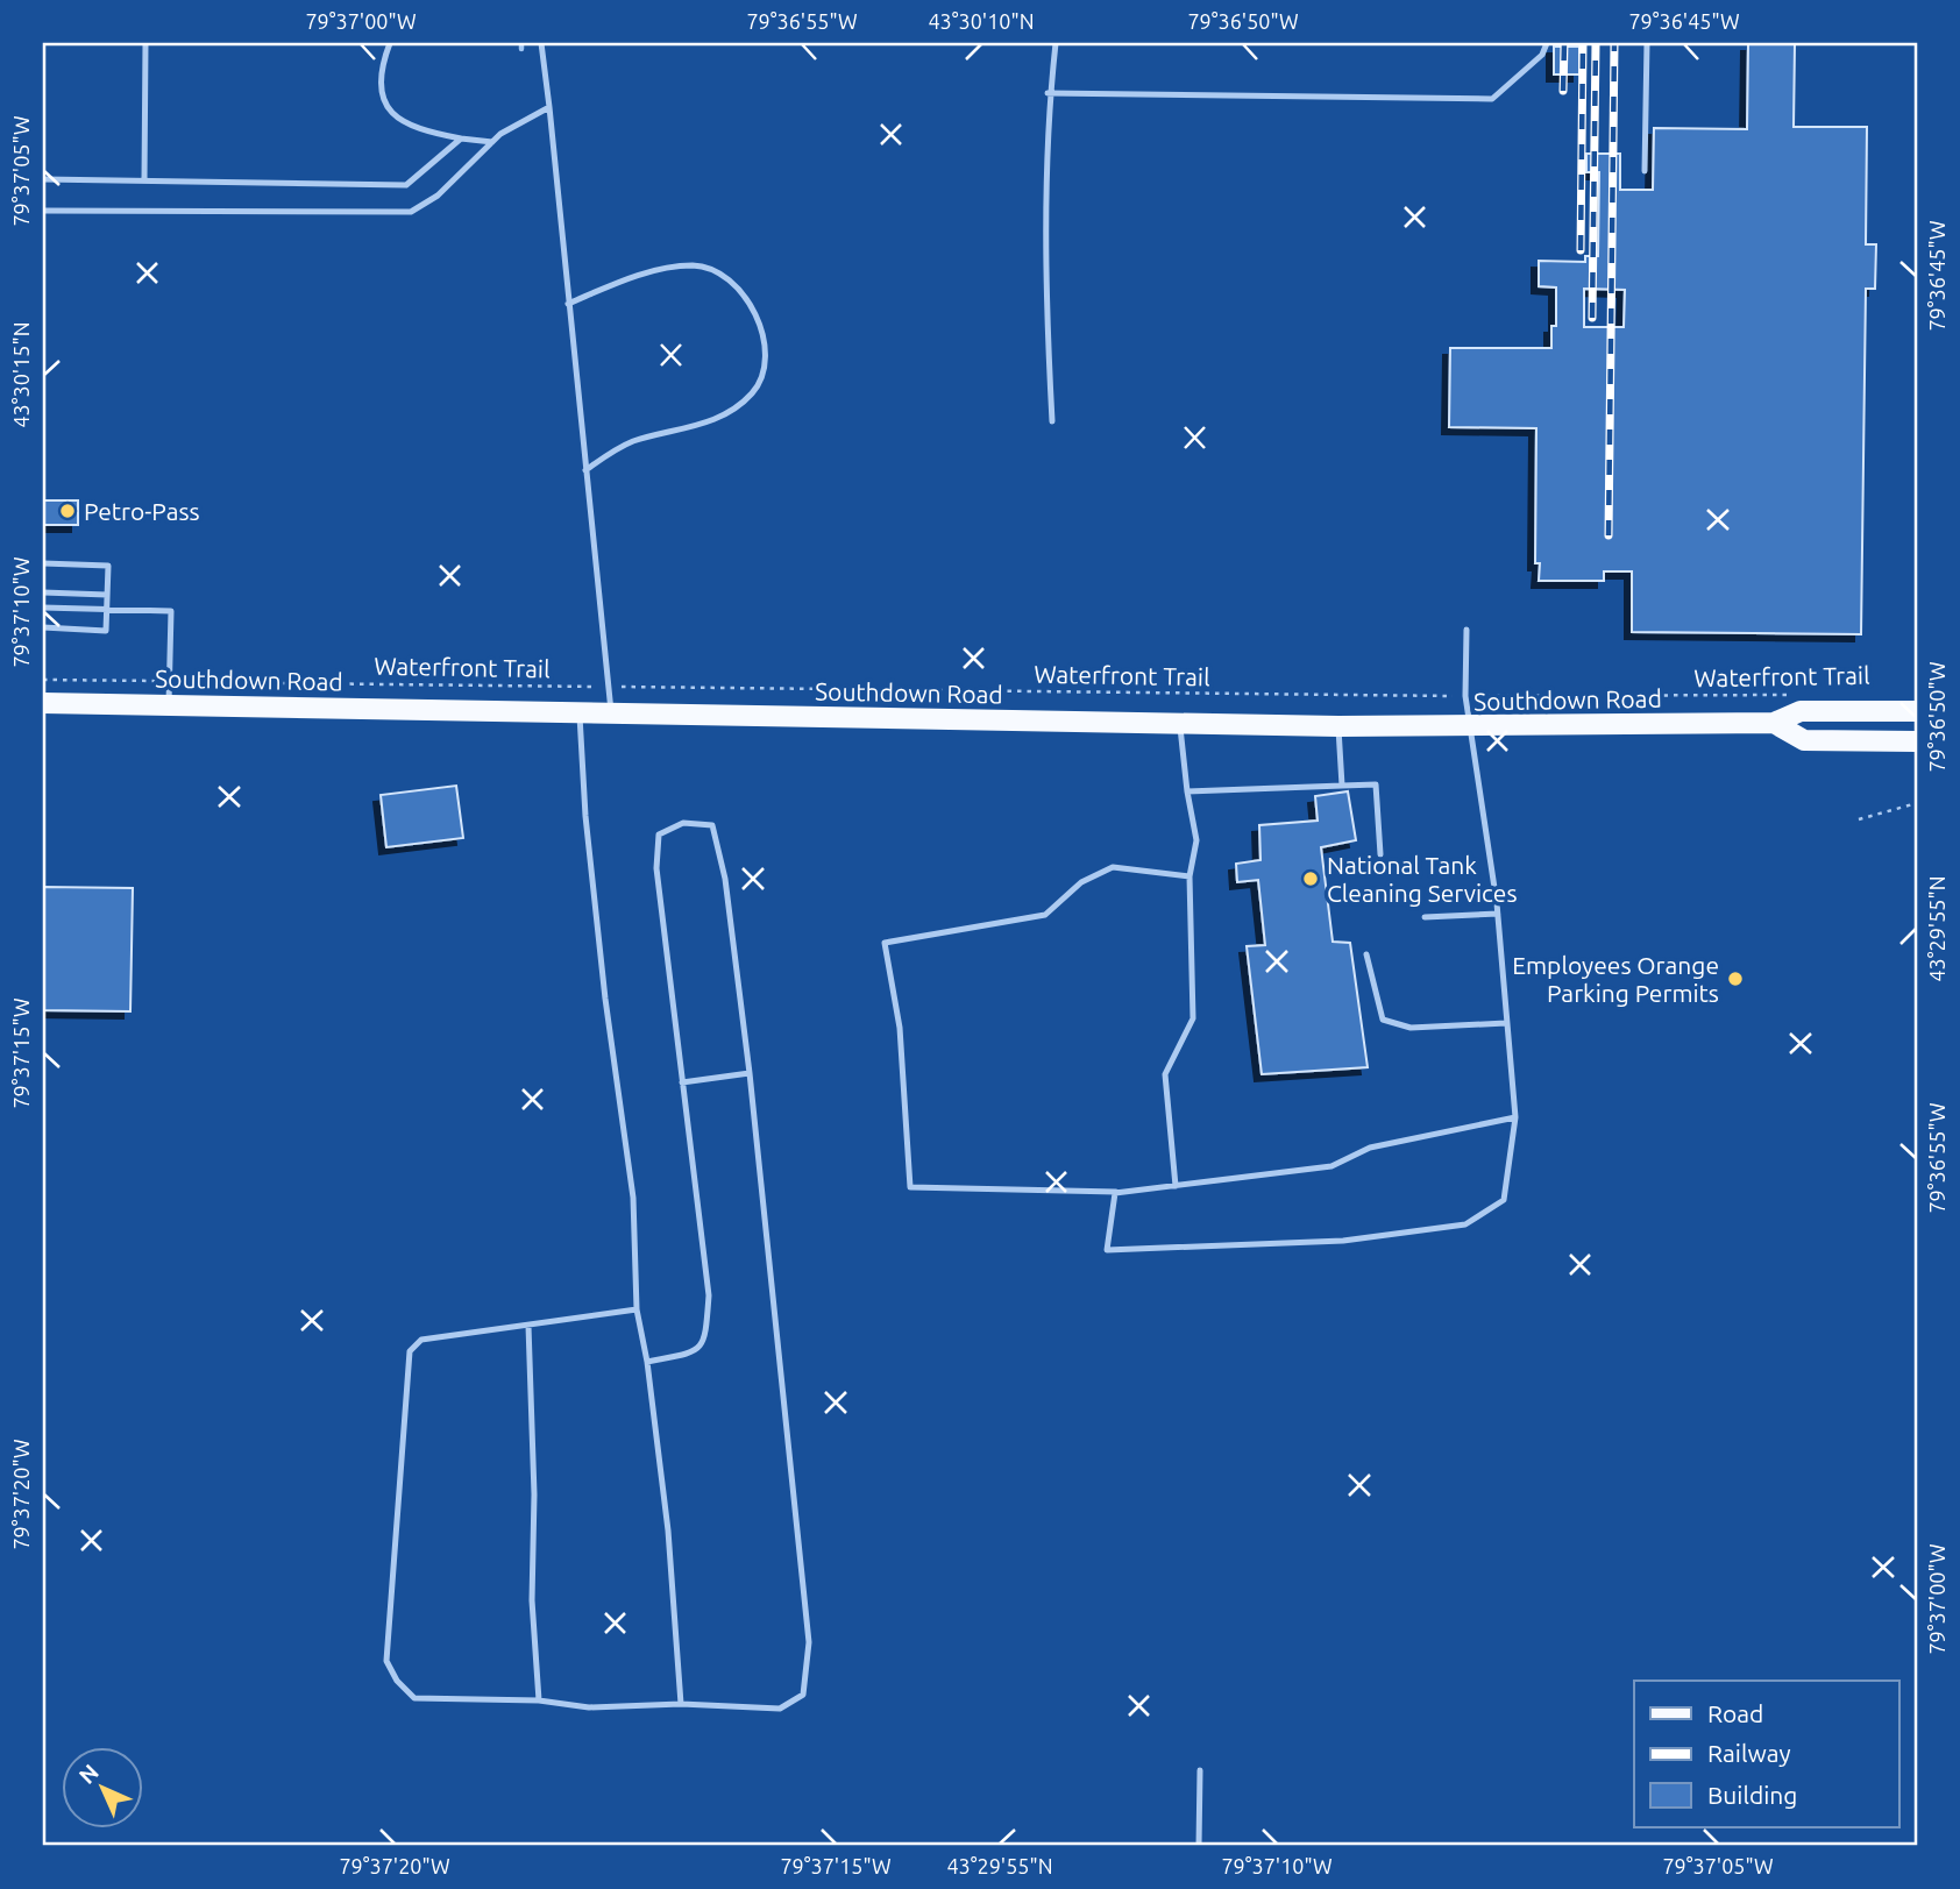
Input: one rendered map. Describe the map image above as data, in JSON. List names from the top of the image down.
{
  "streets": {
    "main road": ["Southdown Road"],
    "path": ["Waterfront Trail"]
  },
  "places": ["Petro-Pass", "National Tank Cleaning Services", "Employees Orange Parking Permits"],
  "legend": ["Road", "Railway", "Building"],
  "north": "top left",
  "coordinates": [
    "79°37'00\"W",
    "79°36'55\"W",
    "43°30'10\"N",
    "79°36'50\"W",
    "79°36'45\"W",
    "79°37'05\"W",
    "43°30'15\"N",
    "79°37'10\"W",
    "43°29'55\"N",
    "79°37'15\"W",
    "79°37'20\"W"
  ]
}
